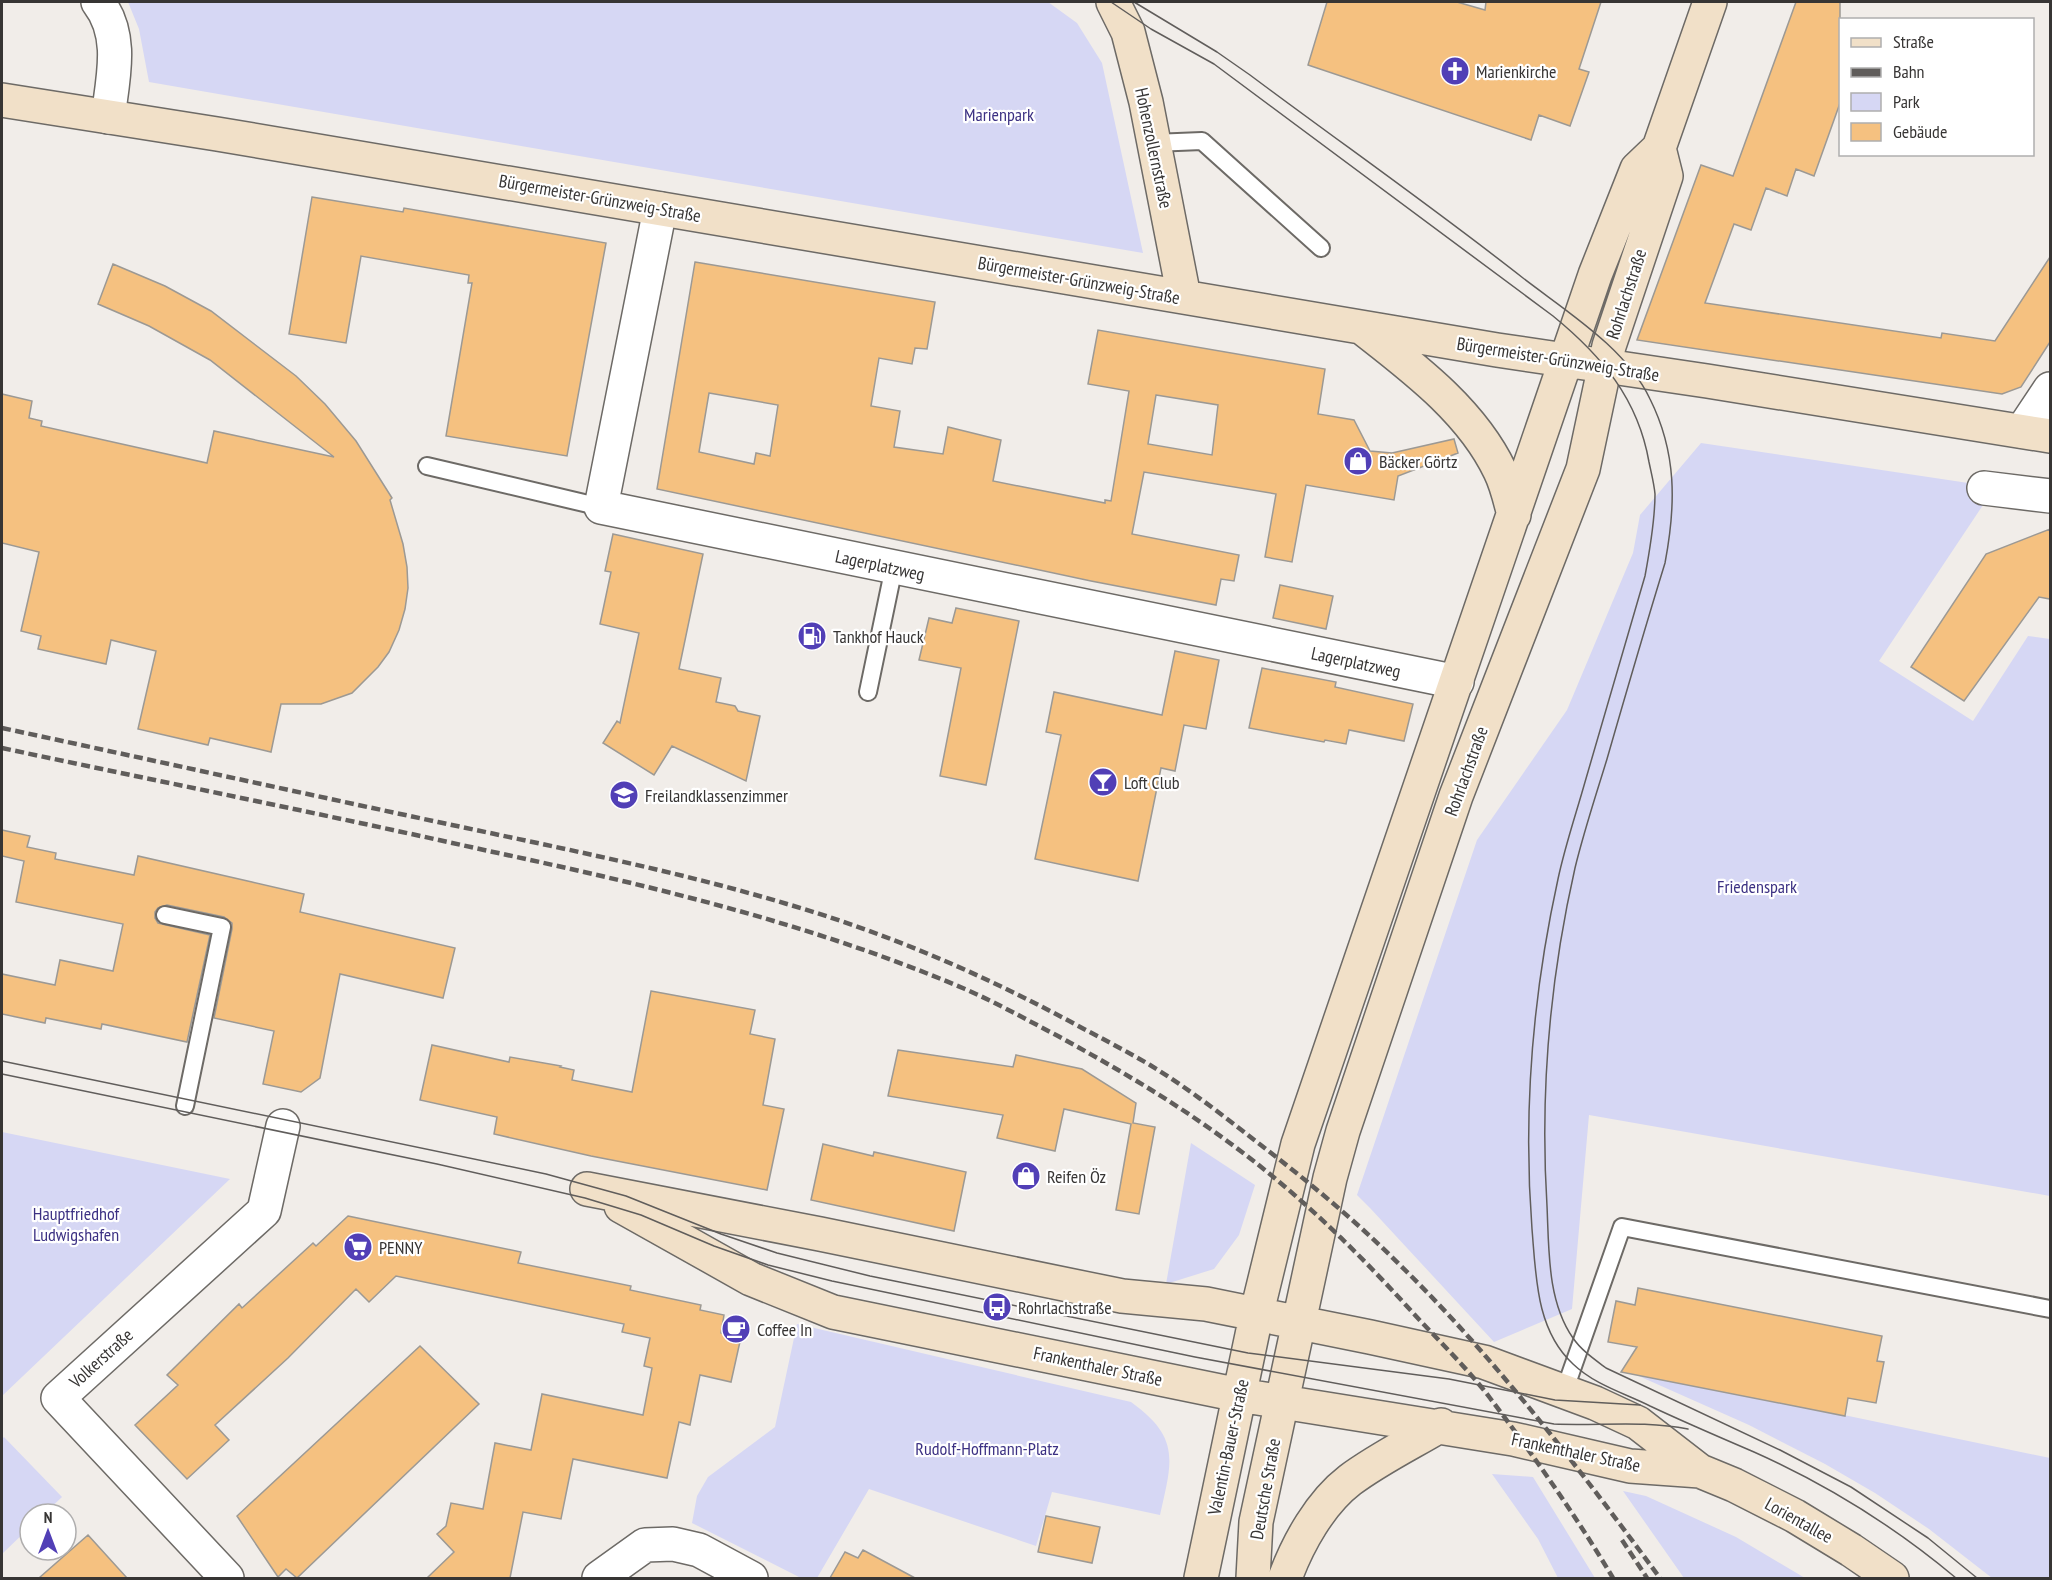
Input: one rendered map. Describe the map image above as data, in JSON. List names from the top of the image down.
{
  "streets": {
    "street": [
      "Hohenzollernstraße",
      "Bürgermeister-Grünzweig-Straße",
      "Rohrlachstraße",
      "Lagerplatzweg",
      "Volkerstraße",
      "Frankenthaler Straße",
      "Valentin-Bauer-Straße",
      "Deutsche Straße",
      "Lorientallee"
    ]
  },
  "crossings": [
    ["Hohenzollernstraße", "Bürgermeister-Grünzweig-Straße"],
    ["Bürgermeister-Grünzweig-Straße", "Rohrlachstraße"],
    ["Rohrlachstraße", "Lagerplatzweg"],
    ["Rohrlachstraße", "Frankenthaler Straße"],
    ["Rohrlachstraße", "Valentin-Bauer-Straße"],
    ["Rohrlachstraße", "Deutsche Straße"],
    ["Frankenthaler Straße", "Valentin-Bauer-Straße"],
    ["Frankenthaler Straße", "Deutsche Straße"],
    ["Frankenthaler Straße", "Lorientallee"]
  ],
  "parks": [
    "Marienpark",
    "Friedenspark",
    "Hauptfriedhof Ludwigshafen",
    "Rudolf-Hoffmann-Platz"
  ],
  "places": {
    "church": ["Marienkirche"],
    "shop": ["Bäcker Görtz", "Reifen Öz"],
    "fuel station": ["Tankhof Hauck"],
    "bar": ["Loft Club"],
    "school or university": ["Freilandklassenzimmer"],
    "supermarket": ["PENNY"],
    "bus stop": ["Rohrlachstraße"],
    "cafe": ["Coffee In"]
  },
  "legend": [
    "Straße",
    "Bahn",
    "Park",
    "Gebäude"
  ],
  "north": "top"
}
